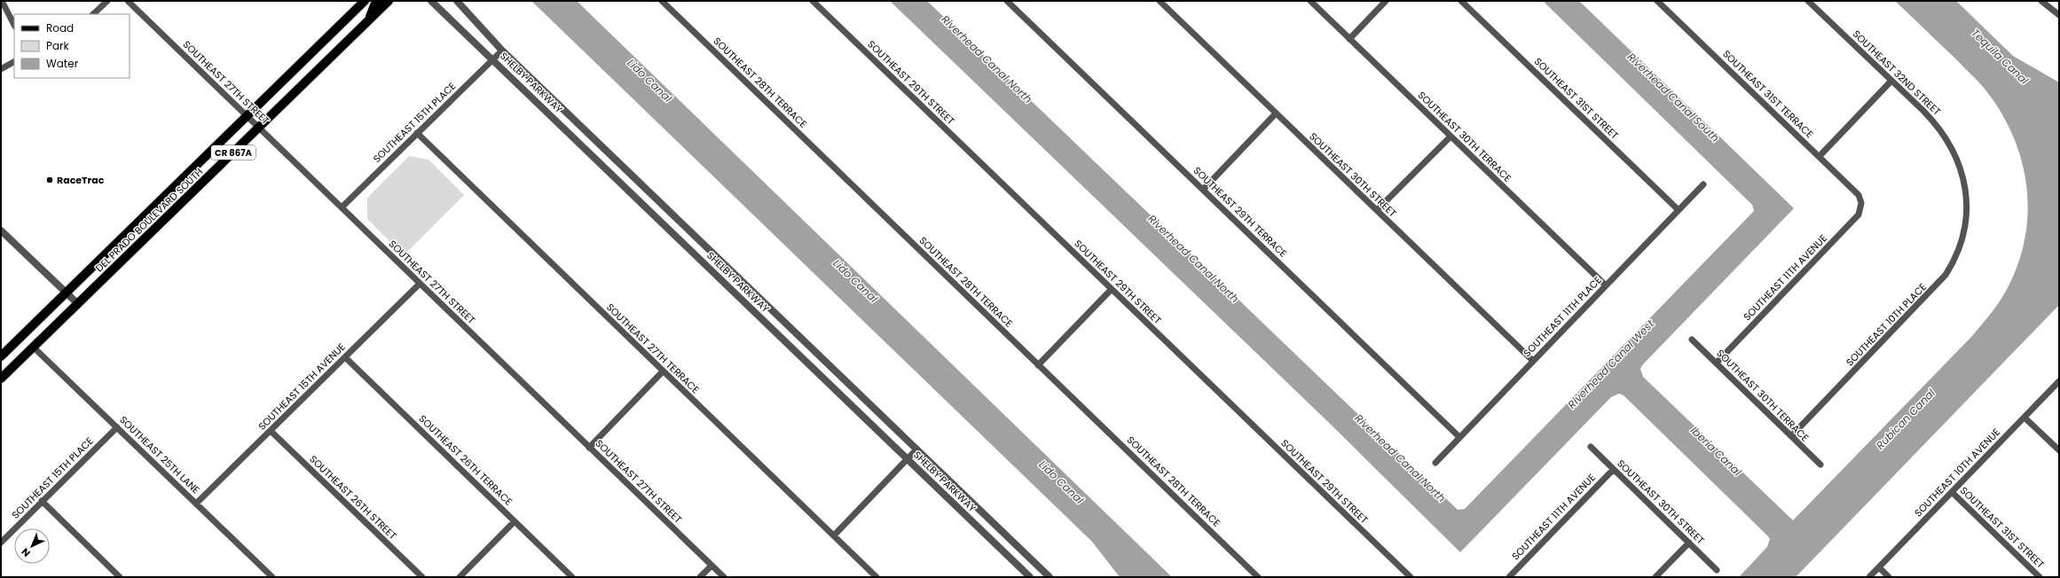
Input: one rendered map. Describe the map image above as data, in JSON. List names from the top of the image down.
{
  "streets": {
    "main road": ["CR 867A", "DEL PRADO BOULEVARD SOUTH"],
    "street": [
      "SOUTHEAST 32ND STREET",
      "SOUTHEAST 27TH STREET",
      "SHELBY PARKWAY",
      "SOUTHEAST 28TH TERRACE",
      "SOUTHEAST 29TH STREET",
      "SOUTHEAST 31ST TERRACE",
      "SOUTHEAST 31ST STREET",
      "SOUTHEAST 15TH PLACE",
      "SOUTHEAST 30TH TERRACE",
      "SOUTHEAST 30TH STREET",
      "SOUTHEAST 29TH TERRACE",
      "SOUTHEAST 11TH AVENUE",
      "SOUTHEAST 11TH PLACE",
      "SOUTHEAST 10TH PLACE",
      "SOUTHEAST 27TH TERRACE",
      "SOUTHEAST 15TH AVENUE",
      "SOUTHEAST 25TH LANE",
      "SOUTHEAST 26TH TERRACE",
      "SOUTHEAST 10TH AVENUE",
      "SOUTHEAST 26TH STREET"
    ]
  },
  "crossings": [
    ["SOUTHEAST 32ND STREET", "SOUTHEAST 10TH PLACE"],
    ["SOUTHEAST 27TH STREET", "SOUTHEAST 15TH PLACE"],
    ["SOUTHEAST 27TH STREET", "DEL PRADO BOULEVARD SOUTH"],
    ["SOUTHEAST 27TH STREET", "SOUTHEAST 15TH AVENUE"],
    ["SHELBY PARKWAY", "SOUTHEAST 15TH PLACE"],
    ["SOUTHEAST 31ST TERRACE", "SOUTHEAST 11TH AVENUE"],
    ["SOUTHEAST 31ST STREET", "SOUTHEAST 11TH PLACE"],
    ["SOUTHEAST 31ST STREET", "SOUTHEAST 10TH AVENUE"],
    ["SOUTHEAST 15TH PLACE", "SOUTHEAST 27TH TERRACE"],
    ["SOUTHEAST 15TH PLACE", "SOUTHEAST 25TH LANE"],
    ["SOUTHEAST 30TH TERRACE", "SOUTHEAST 11TH AVENUE"],
    ["SOUTHEAST 30TH TERRACE", "SOUTHEAST 11TH PLACE"],
    ["SOUTHEAST 30TH TERRACE", "SOUTHEAST 10TH PLACE"],
    ["SOUTHEAST 30TH STREET", "SOUTHEAST 11TH AVENUE"],
    ["SOUTHEAST 30TH STREET", "SOUTHEAST 11TH PLACE"],
    ["SOUTHEAST 29TH TERRACE", "SOUTHEAST 11TH PLACE"],
    ["DEL PRADO BOULEVARD SOUTH", "SOUTHEAST 25TH LANE"],
    ["SOUTHEAST 15TH AVENUE", "SOUTHEAST 25TH LANE"],
    ["SOUTHEAST 15TH AVENUE", "SOUTHEAST 26TH TERRACE"],
    ["SOUTHEAST 15TH AVENUE", "SOUTHEAST 26TH STREET"]
  ],
  "water": [
    "Tequila Canal",
    "Riverhead Canal North",
    "Lido Canal",
    "Riverhead Canal South",
    "Riverhead Canal West",
    "Rubican Canal",
    "Iberia Canal"
  ],
  "places": ["RaceTrac"],
  "legend": ["Road", "Park", "Water"],
  "north": "bottom left"
}
